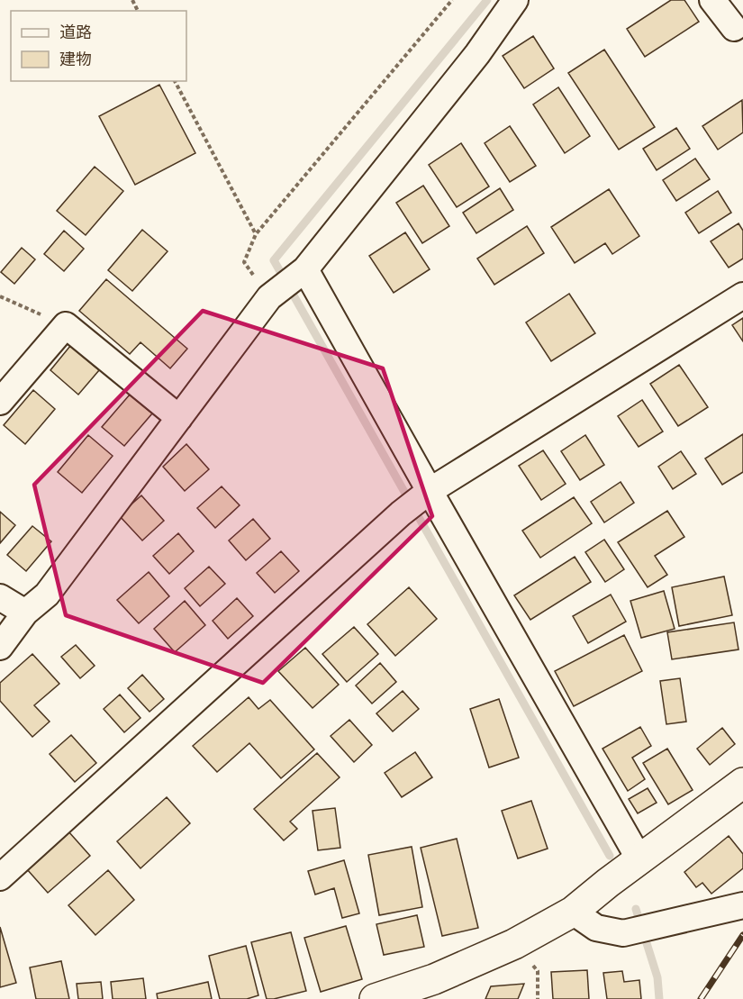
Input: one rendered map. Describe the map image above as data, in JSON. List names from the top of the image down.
{
  "legend": ["道路", "建物"]
}
